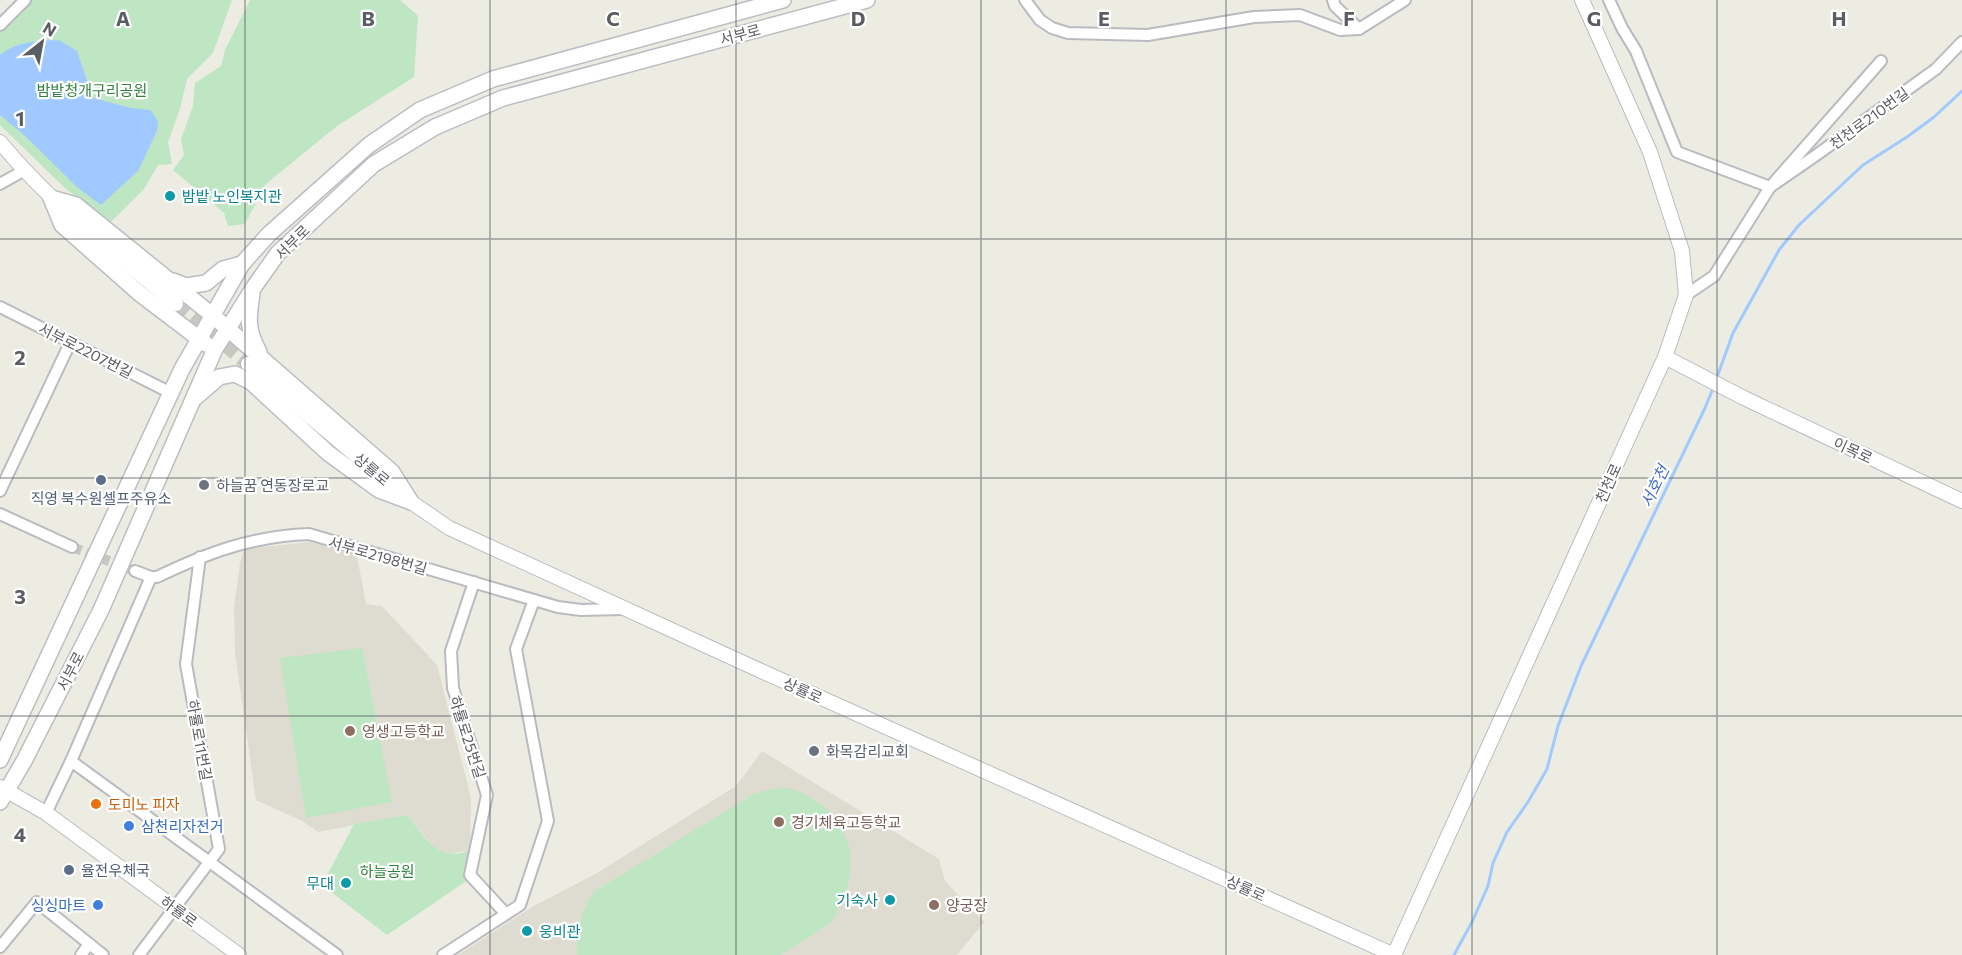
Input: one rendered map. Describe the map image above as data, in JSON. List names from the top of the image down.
{
  "streets": {
    "main road": ["서부로"],
    "street": [
      "천천로210번길",
      "서부로2207번길",
      "이목로",
      "상률로",
      "천천로",
      "서부로2198번길",
      "하률로25번길",
      "하률로11번길",
      "하률로"
    ]
  },
  "crossings": [
    ["서부로", "서부로2207번길"],
    ["서부로", "하률로"],
    ["천천로210번길", "천천로"],
    ["이목로", "천천로"],
    ["상률로", "천천로"],
    ["상률로", "서부로2198번길"],
    ["서부로2198번길", "하률로25번길"],
    ["서부로2198번길", "하률로11번길"],
    ["하률로11번길", "하률로"]
  ],
  "water": ["서호천"],
  "parks": ["밤밭청개구리공원", "하늘공원"],
  "places": [
    "밤밭 노인복지관",
    "직영 북수원셀프주유소",
    "하늘꿈 연동장로교",
    "영생고등학교",
    "화목감리교회",
    "도미노 피자",
    "경기체육고등학교",
    "삼천리자전거",
    "율전우체국",
    "무대",
    "기숙사",
    "싱싱마트",
    "양궁장",
    "웅비관"
  ],
  "north": "top right",
  "grid": {
    "columns": [
      "A",
      "B",
      "C",
      "D",
      "E",
      "F",
      "G",
      "H"
    ],
    "rows": [
      "1",
      "2",
      "3",
      "4"
    ]
  }
}
